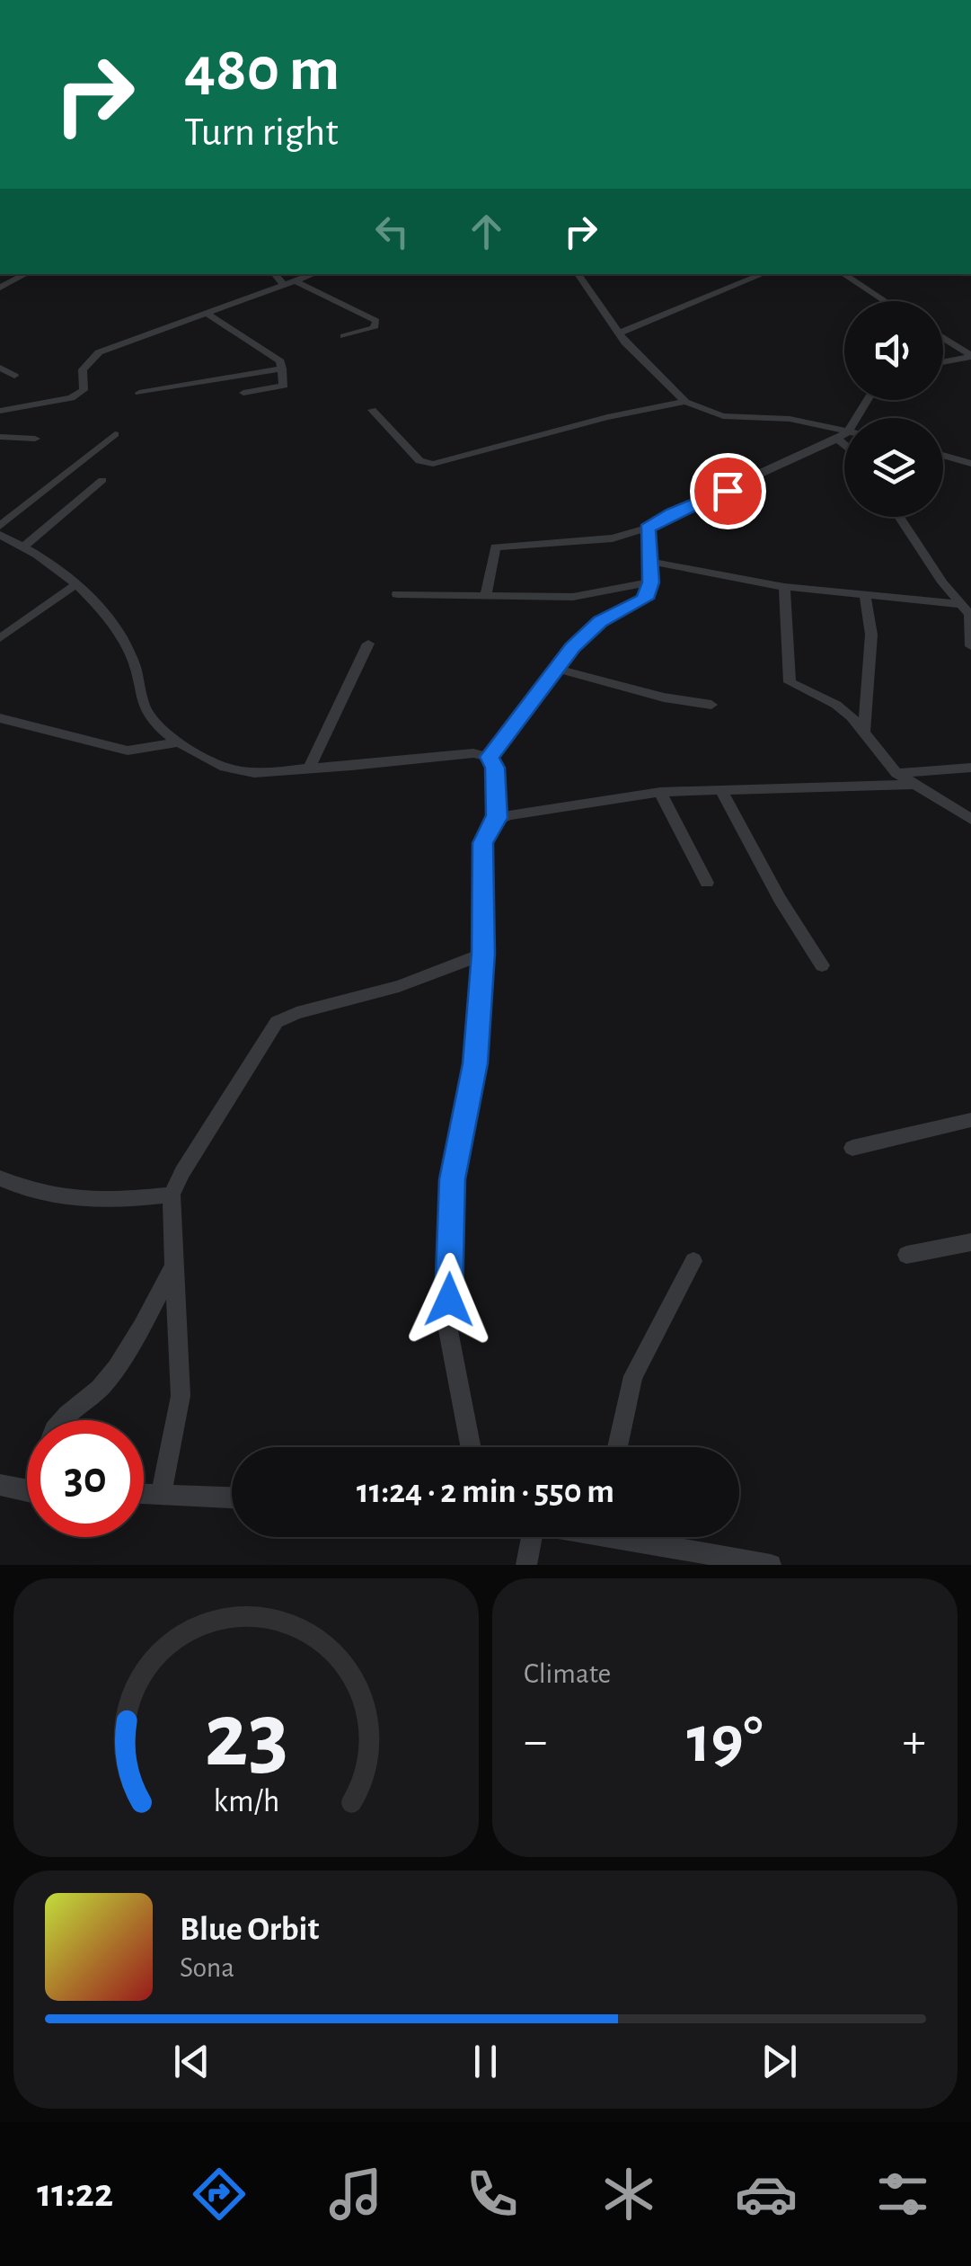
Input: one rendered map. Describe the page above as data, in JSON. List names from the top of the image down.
{
  "page": {
    "turn": ["480 m", "Turn right"],
    "limit": "30",
    "trip": "11:24 · 2 min · 550 m",
    "tile": "Climate",
    "heat": ["−", "19°", "+"],
    "song": ["Blue Orbit", "Sona"],
    "tabs": "11:22",
    "gauge": ["23", "km/h"]
  }
}
